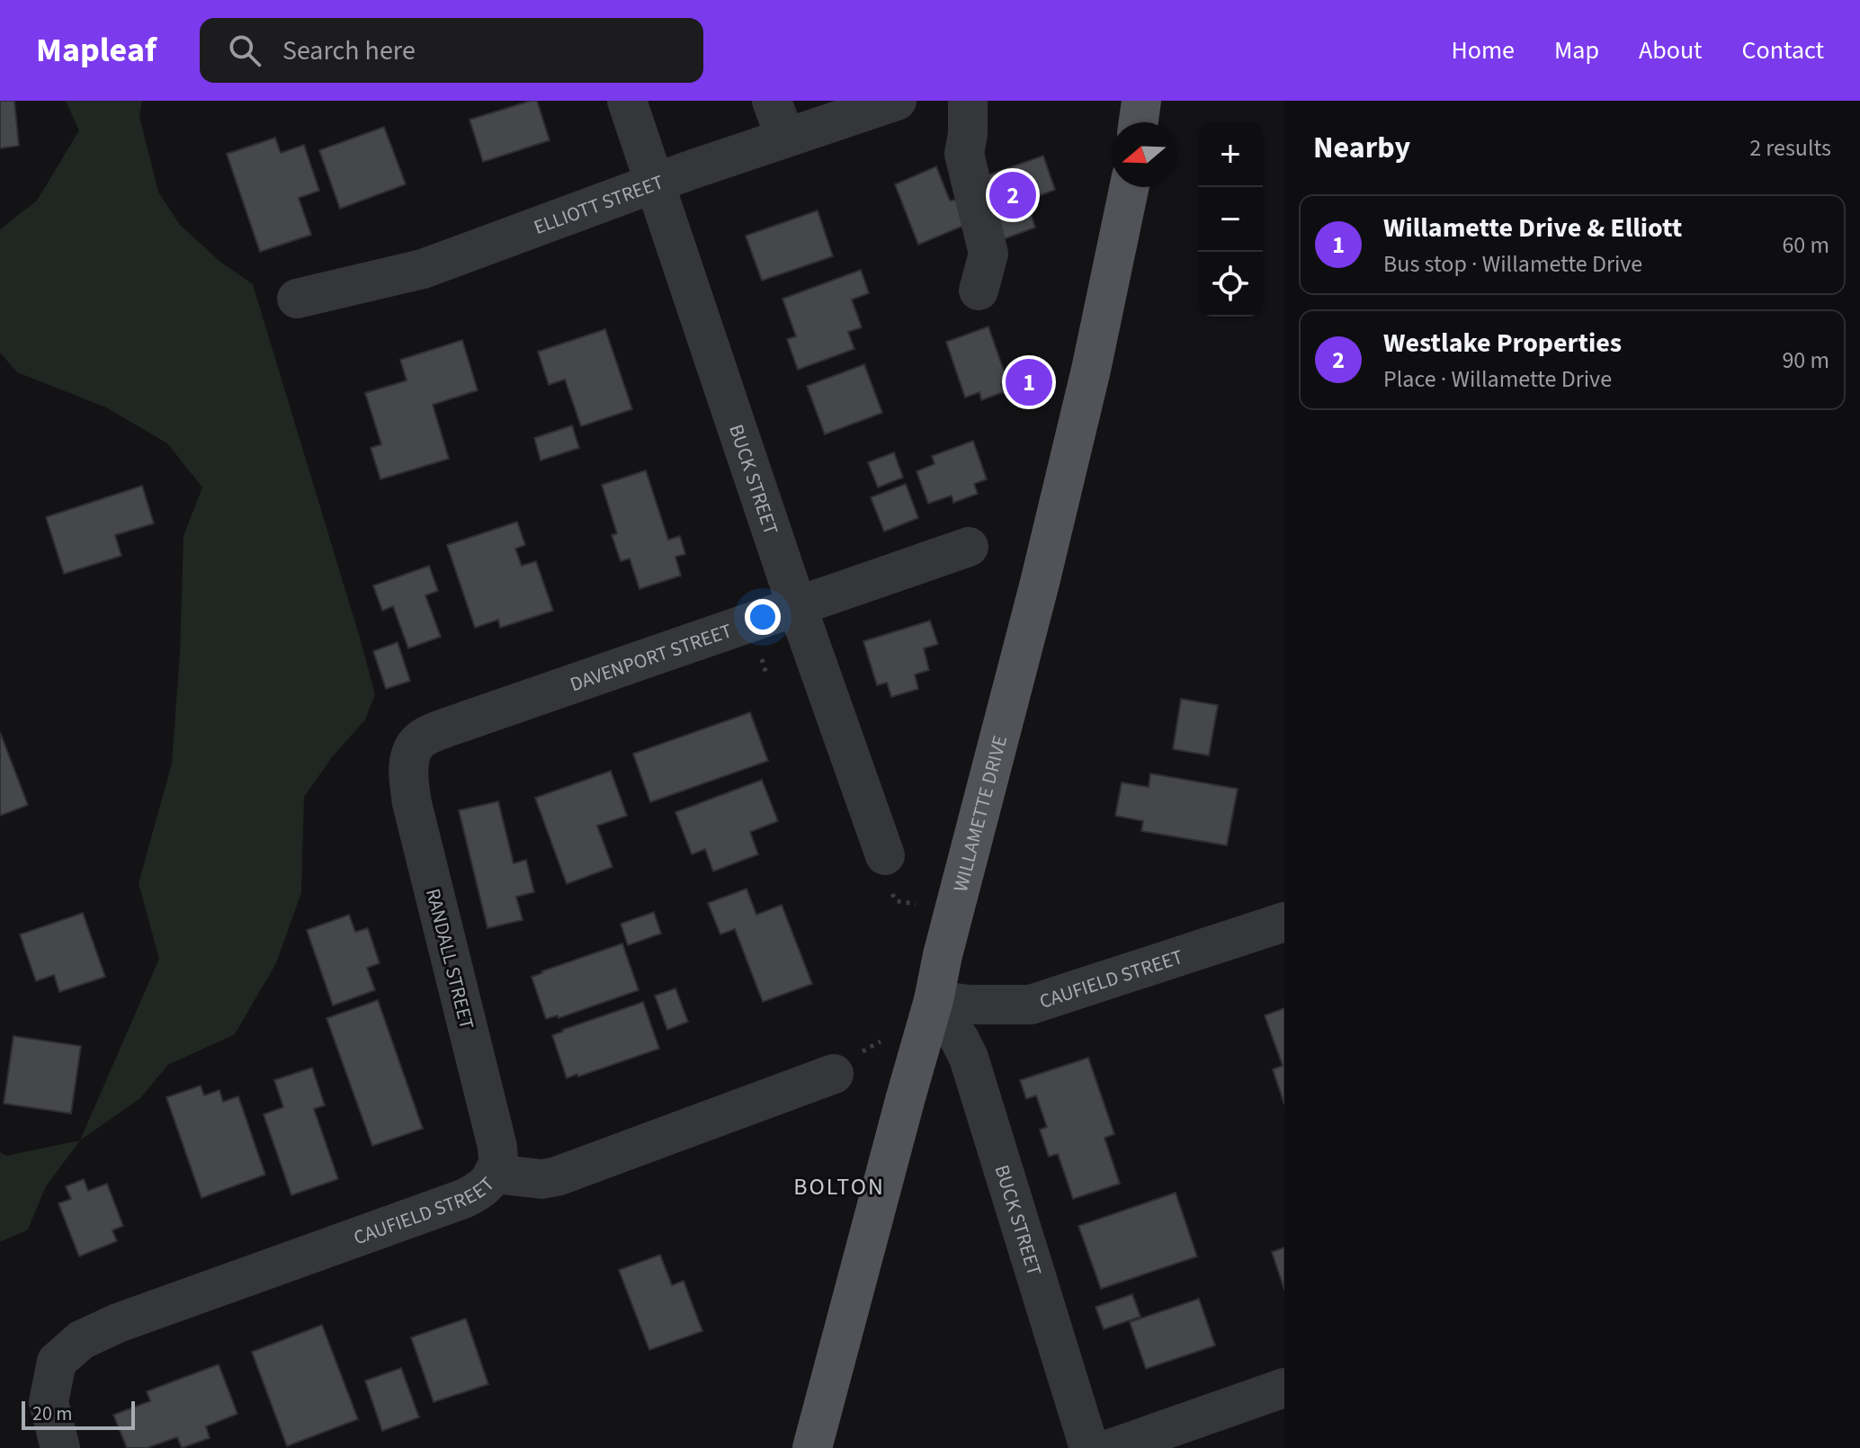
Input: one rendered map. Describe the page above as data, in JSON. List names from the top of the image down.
{
  "streets": {
    "main road": ["WILLAMETTE DRIVE"],
    "street": [
      "ELLIOTT STREET",
      "BUCK STREET",
      "DAVENPORT STREET",
      "RANDALL STREET",
      "CAUFIELD STREET"
    ]
  },
  "crossings": [
    ["ELLIOTT STREET", "BUCK STREET"],
    ["BUCK STREET", "DAVENPORT STREET"],
    ["BUCK STREET", "WILLAMETTE DRIVE"],
    ["BUCK STREET", "CAUFIELD STREET"],
    ["DAVENPORT STREET", "RANDALL STREET"],
    ["WILLAMETTE DRIVE", "CAUFIELD STREET"],
    ["RANDALL STREET", "CAUFIELD STREET"]
  ],
  "districts": ["BOLTON"],
  "scale_bar": "20 m",
  "north": "left",
  "page": {
    "header": "Mapleaf",
    "search": "Search here",
    "nav": [
      "Home",
      "Map",
      "About",
      "Contact"
    ],
    "heading": ["Nearby", "2 results"],
    "map_buttons": ["+", "−"],
    "pins": ["2", "1"],
    "list": [
      {
        "mark": "1",
        "name": "Willamette Drive & Elliott",
        "note": "Bus stop · Willamette Drive",
        "value": "60 m"
      },
      {
        "mark": "2",
        "name": "Westlake Properties",
        "note": "Place · Willamette Drive",
        "value": "90 m"
      }
    ],
    "scale": "20 m"
  }
}
